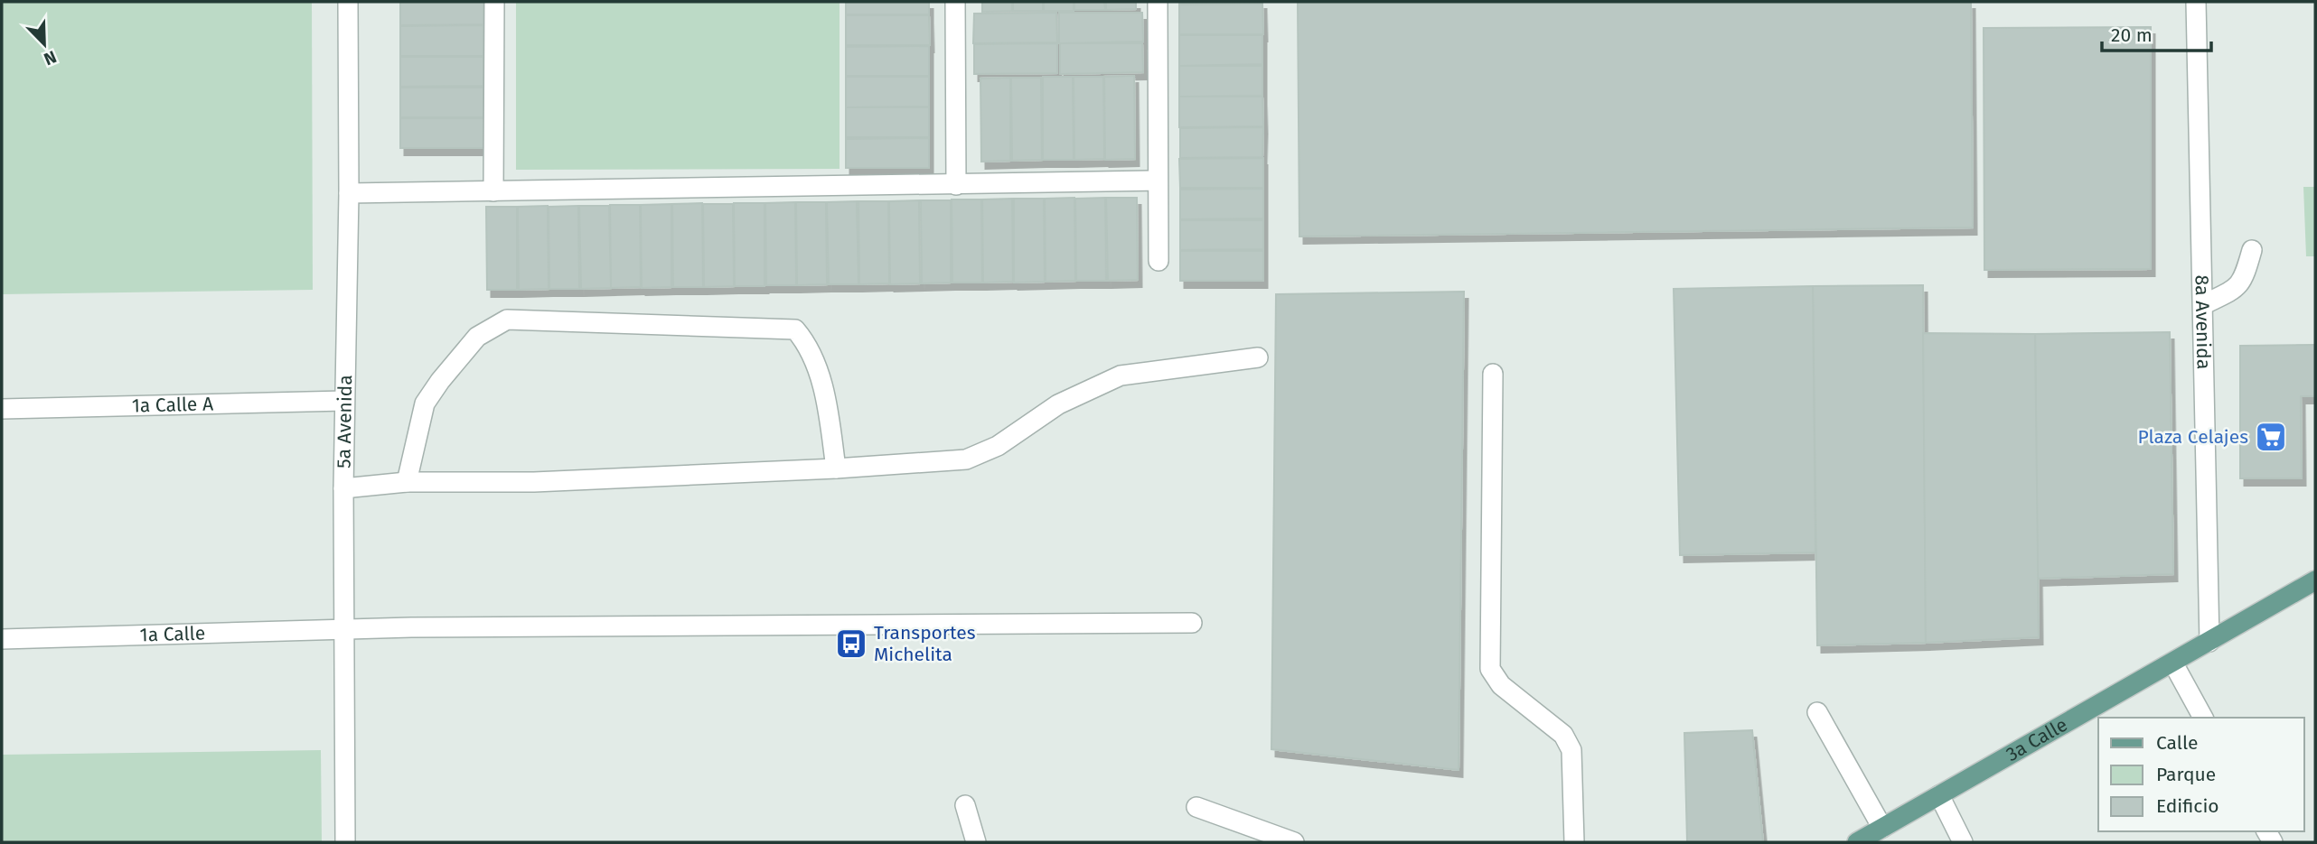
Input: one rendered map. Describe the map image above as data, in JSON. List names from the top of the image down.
{
  "streets": {
    "main road": ["3a Calle"],
    "street": [
      "8a Avenida",
      "1a Calle A",
      "5a Avenida",
      "1a Calle"
    ]
  },
  "crossings": [
    ["8a Avenida", "3a Calle"],
    ["1a Calle A", "5a Avenida"],
    ["5a Avenida", "1a Calle"]
  ],
  "places": {
    "supermarket": ["Plaza Celajes"],
    "bus stop": ["Transportes Michelita"]
  },
  "legend": ["Calle", "Parque", "Edificio"],
  "scale_bar": "20 m",
  "north": "bottom right"
}
